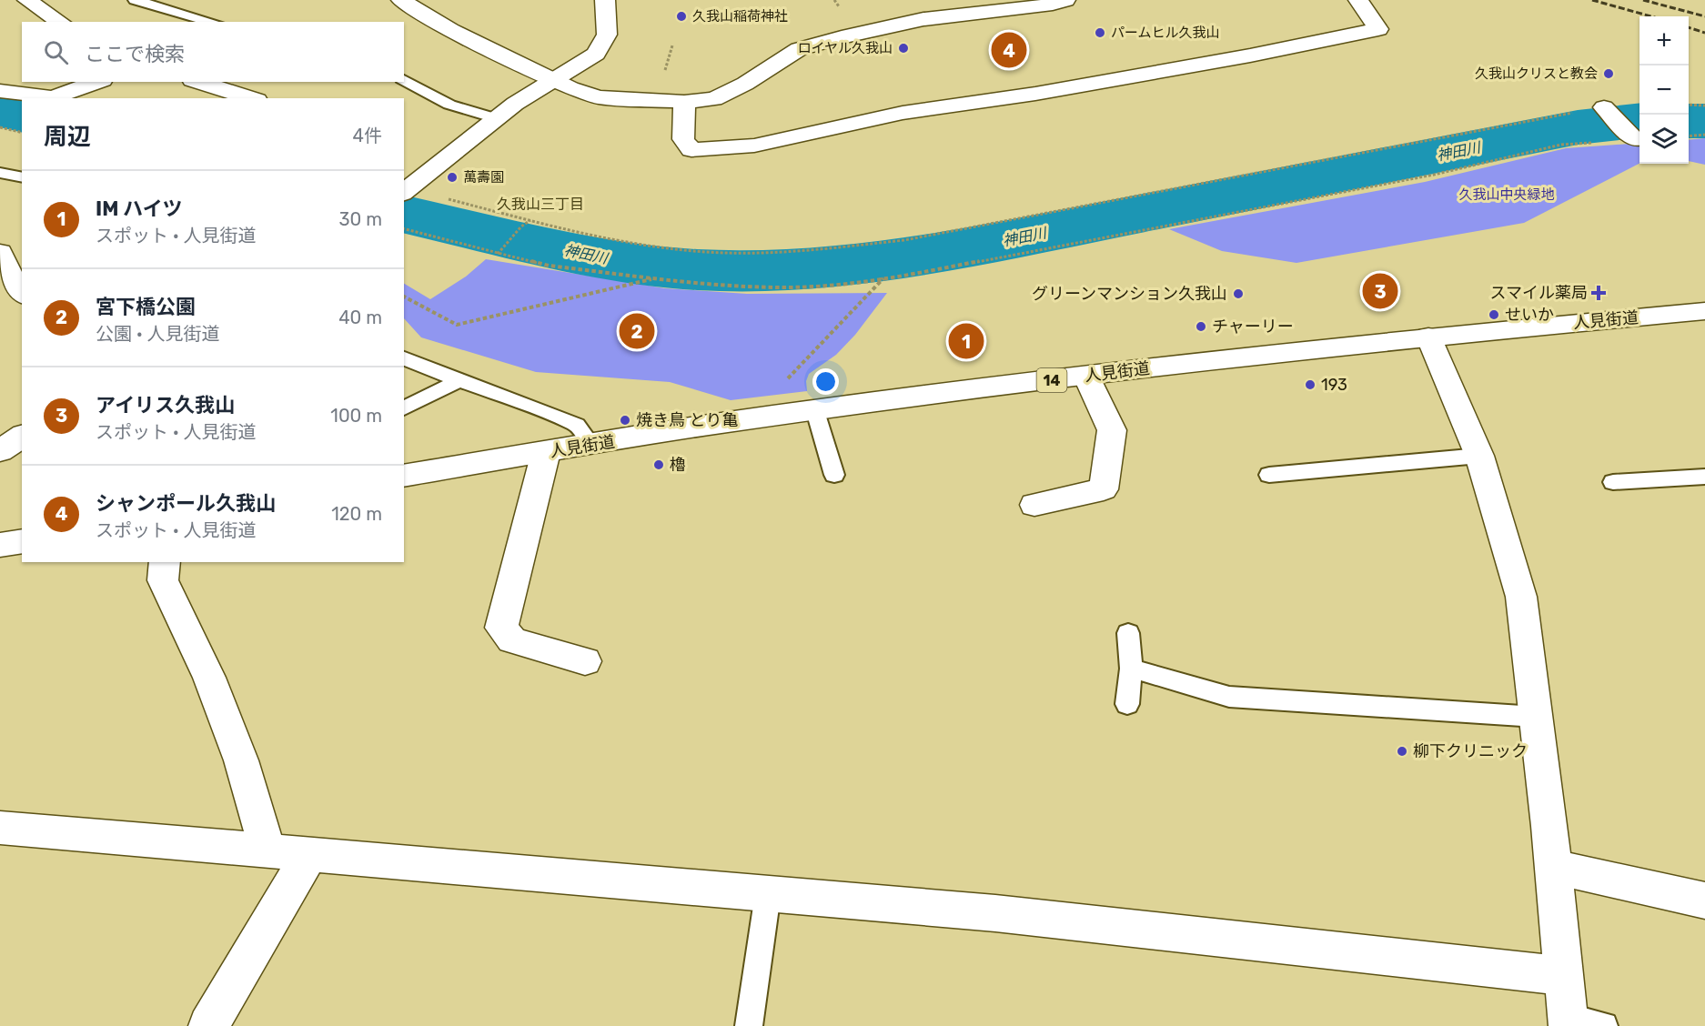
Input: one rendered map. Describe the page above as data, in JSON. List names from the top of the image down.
{
  "streets": {
    "street": ["人見街道", "14"]
  },
  "districts": ["久我山三丁目"],
  "water": ["神田川"],
  "parks": ["久我山中央緑地"],
  "places": {
    "other": [
      "久我山稲荷神社",
      "パームヒル久我山",
      "ロイヤル久我山",
      "久我山クリスと教会",
      "萬壽園",
      "グリーンマンション久我山",
      "せいか",
      "チャーリー",
      "193",
      "焼き鳥 とり亀",
      "櫓",
      "柳下クリニック"
    ],
    "health": ["スマイル薬局"]
  },
  "page": {
    "map_buttons": ["+", "−"],
    "search": "ここで検索",
    "pins": [
      "4",
      "3",
      "2",
      "1"
    ],
    "heading": ["周辺", "4件"],
    "list": [
      {
        "mark": "1",
        "name": "IM ハイツ",
        "note": "スポット · 人見街道",
        "value": "30 m"
      },
      {
        "mark": "2",
        "name": "宮下橋公園",
        "note": "公園 · 人見街道",
        "value": "40 m"
      },
      {
        "mark": "3",
        "name": "アイリス久我山",
        "note": "スポット · 人見街道",
        "value": "100 m"
      },
      {
        "mark": "4",
        "name": "シャンポール久我山",
        "note": "スポット · 人見街道",
        "value": "120 m"
      }
    ]
  }
}
